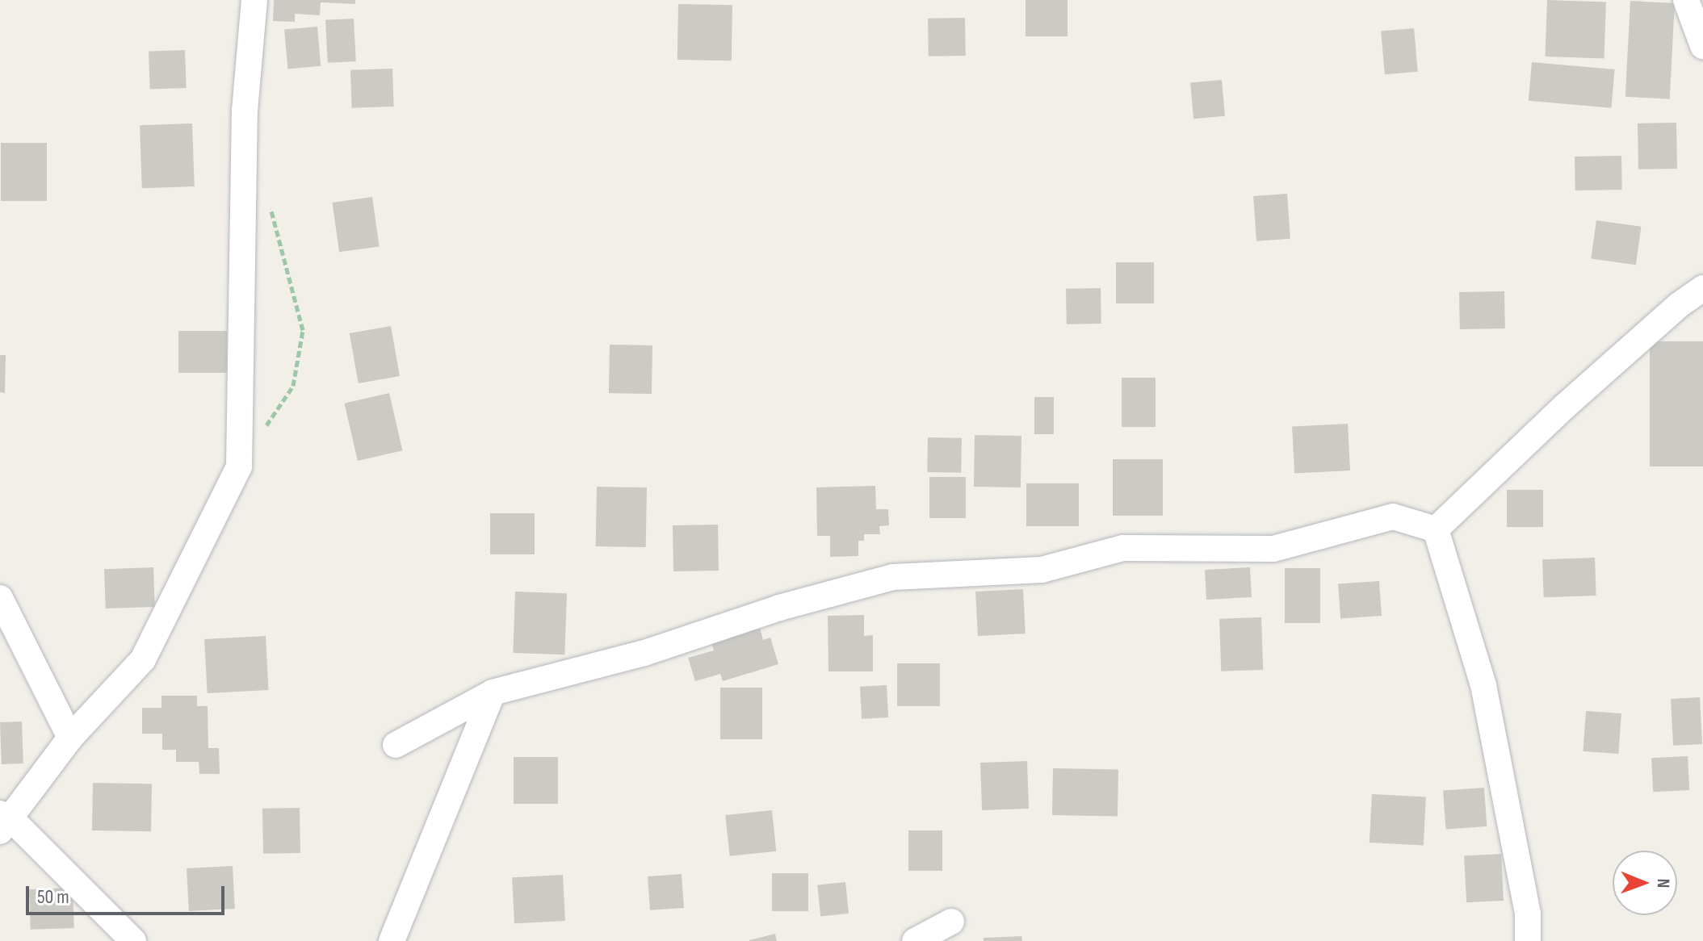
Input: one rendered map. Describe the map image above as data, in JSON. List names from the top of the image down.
{
  "scale_bar": "50 m",
  "north": "right"
}
